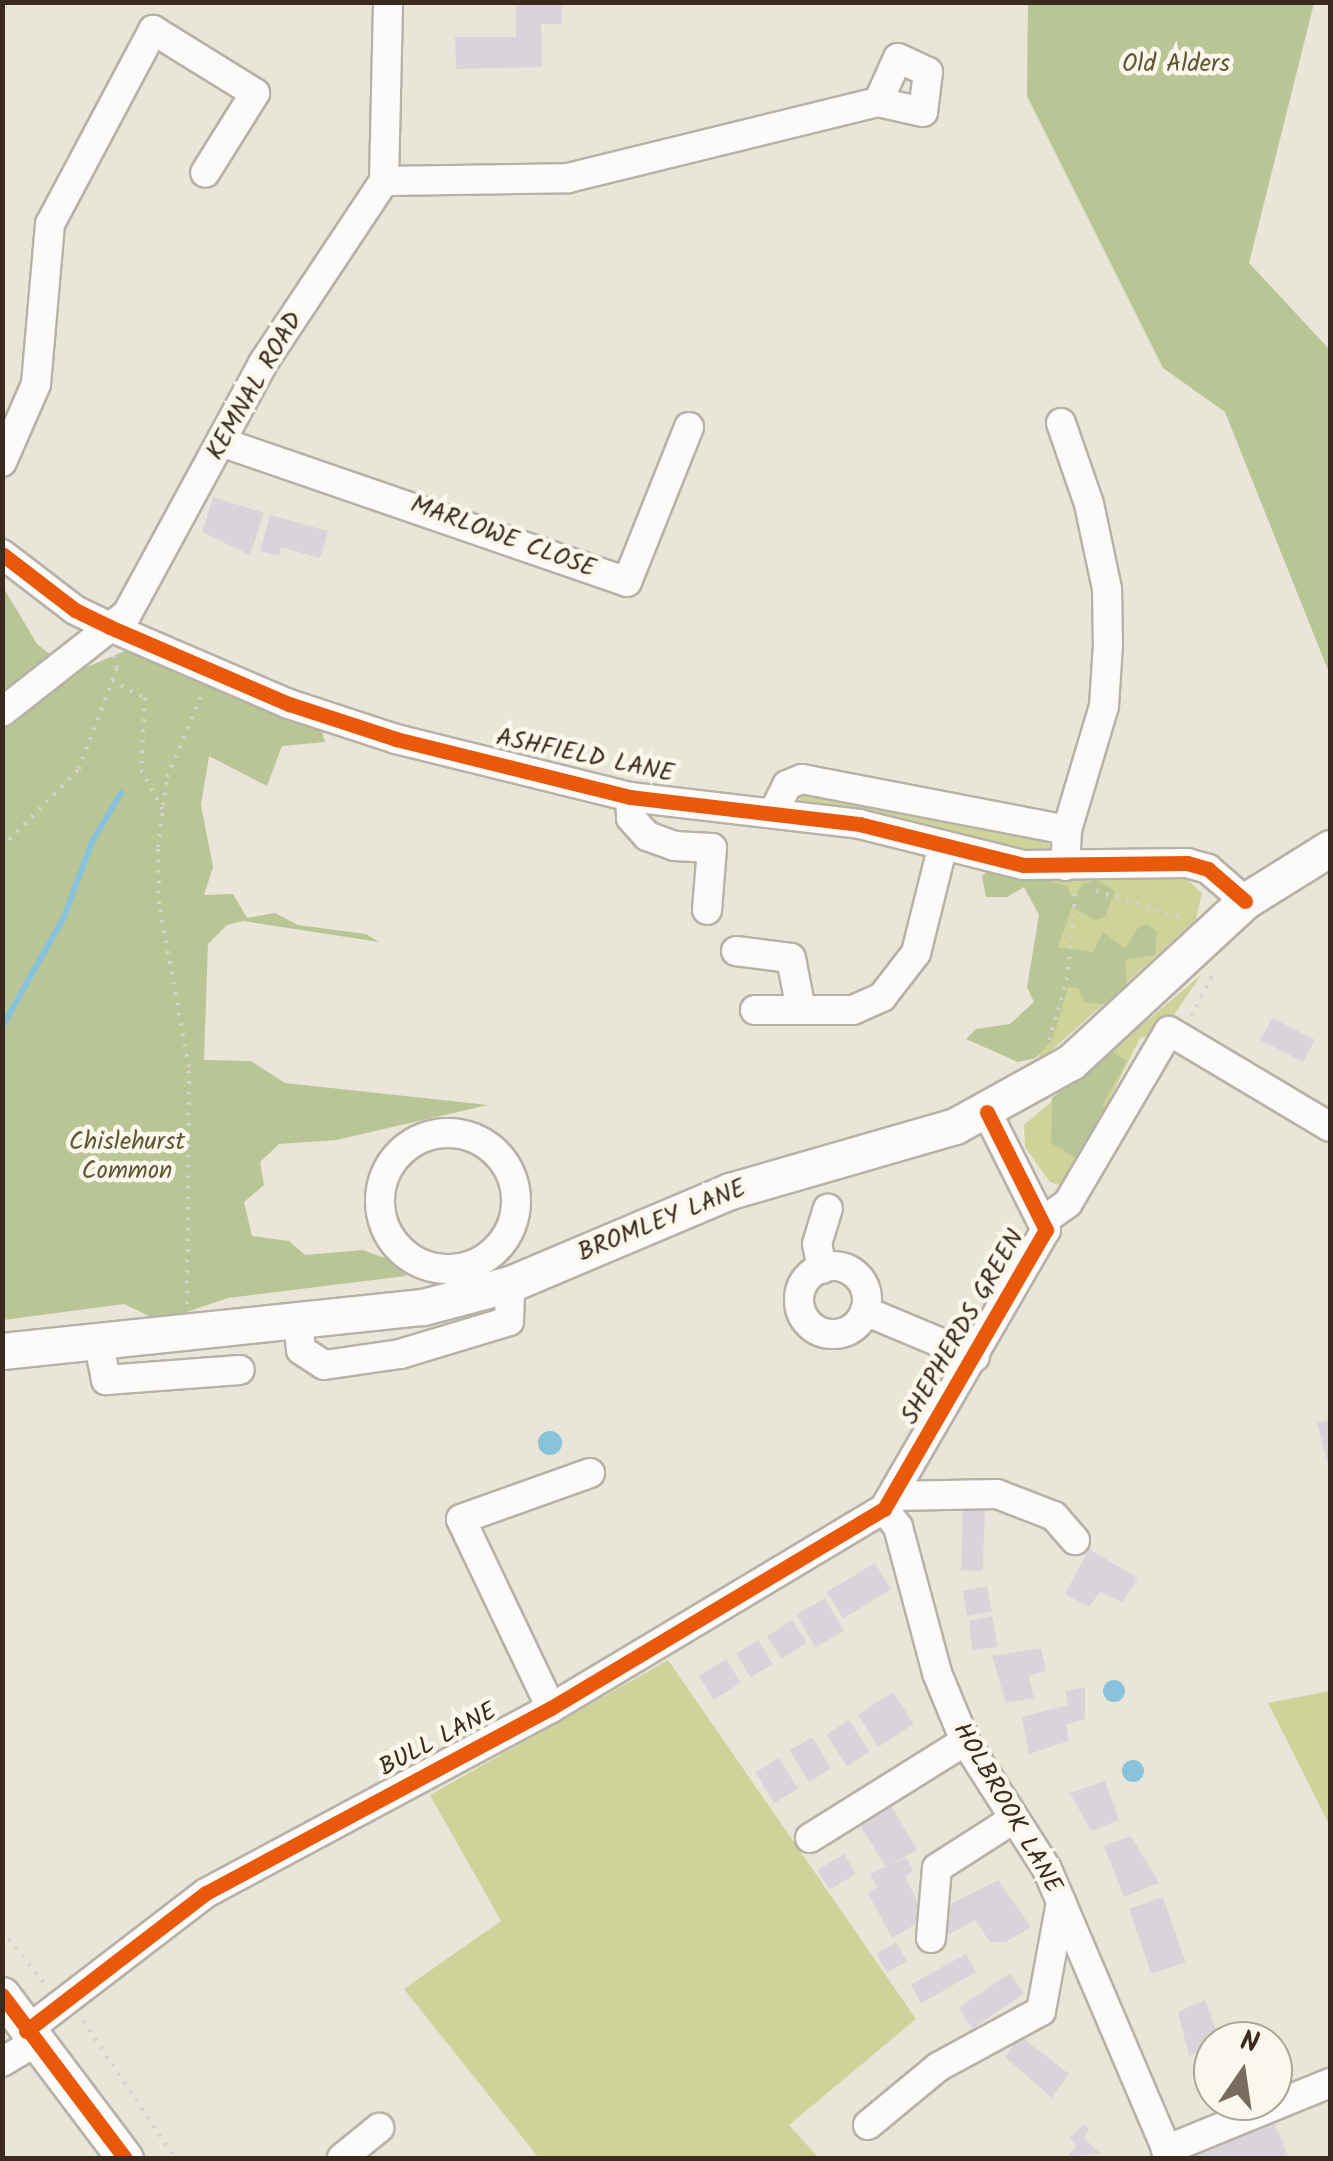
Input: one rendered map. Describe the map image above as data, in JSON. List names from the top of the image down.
{
  "streets": {
    "main road": ["BROMLEY LANE"],
    "street": [
      "KEMNAL ROAD",
      "MARLOWE CLOSE",
      "ASHFIELD LANE",
      "SHEPHERDS GREEN",
      "BULL LANE",
      "HOLBROOK LANE"
    ]
  },
  "crossings": [
    ["KEMNAL ROAD", "MARLOWE CLOSE"],
    ["KEMNAL ROAD", "ASHFIELD LANE"],
    ["ASHFIELD LANE", "BROMLEY LANE"],
    ["BROMLEY LANE", "SHEPHERDS GREEN"],
    ["SHEPHERDS GREEN", "BULL LANE"],
    ["SHEPHERDS GREEN", "HOLBROOK LANE"],
    ["BULL LANE", "HOLBROOK LANE"]
  ],
  "parks": ["Old Alders", "Chislehurst Common"],
  "north": "top"
}
